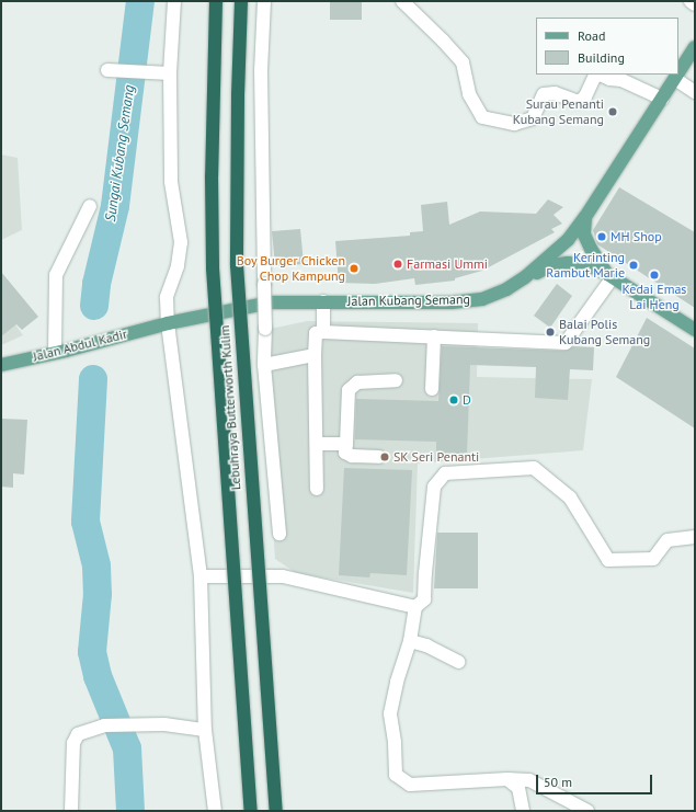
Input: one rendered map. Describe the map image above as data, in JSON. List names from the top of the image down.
{
  "streets": {
    "highway": ["Lebuhraya Butterworth Kulim"],
    "main road": ["Jalan Kubang Semang", "Jalan Abdul Kadir"]
  },
  "crossings": [
    ["Jalan Kubang Semang", "Jalan Abdul Kadir"]
  ],
  "water": ["Sungai Kubang Semang"],
  "places": [
    "Surau Penanti Kubang Semang",
    "MH Shop",
    "Farmasi Ummi",
    "Kerinting Rambut Marie",
    "Boy Burger Chicken Chop Kampung",
    "Kedai Emas Lai Heng",
    "Balai Polis Kubang Semang",
    "D",
    "SK Seri Penanti"
  ],
  "legend": ["Road", "Building"],
  "scale_bar": "50 m"
}
